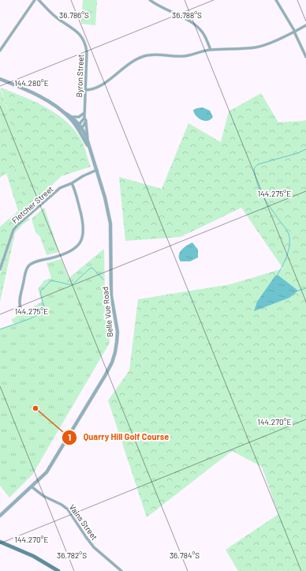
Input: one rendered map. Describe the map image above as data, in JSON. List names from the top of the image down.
{
  "streets": {
    "street": [
      "Byron Street",
      "Fletcher Street",
      "Belle Vue Road",
      "Vains Street"
    ]
  },
  "crossings": [
    ["Byron Street", "Belle Vue Road"],
    ["Fletcher Street", "Belle Vue Road"],
    ["Belle Vue Road", "Vains Street"]
  ],
  "places": ["Quarry Hill Golf Course"],
  "coordinates": [
    "36.786°S",
    "36.788°S",
    "144.280°E",
    "144.275°E",
    "144.270°E",
    "36.782°S",
    "36.784°S"
  ]
}
